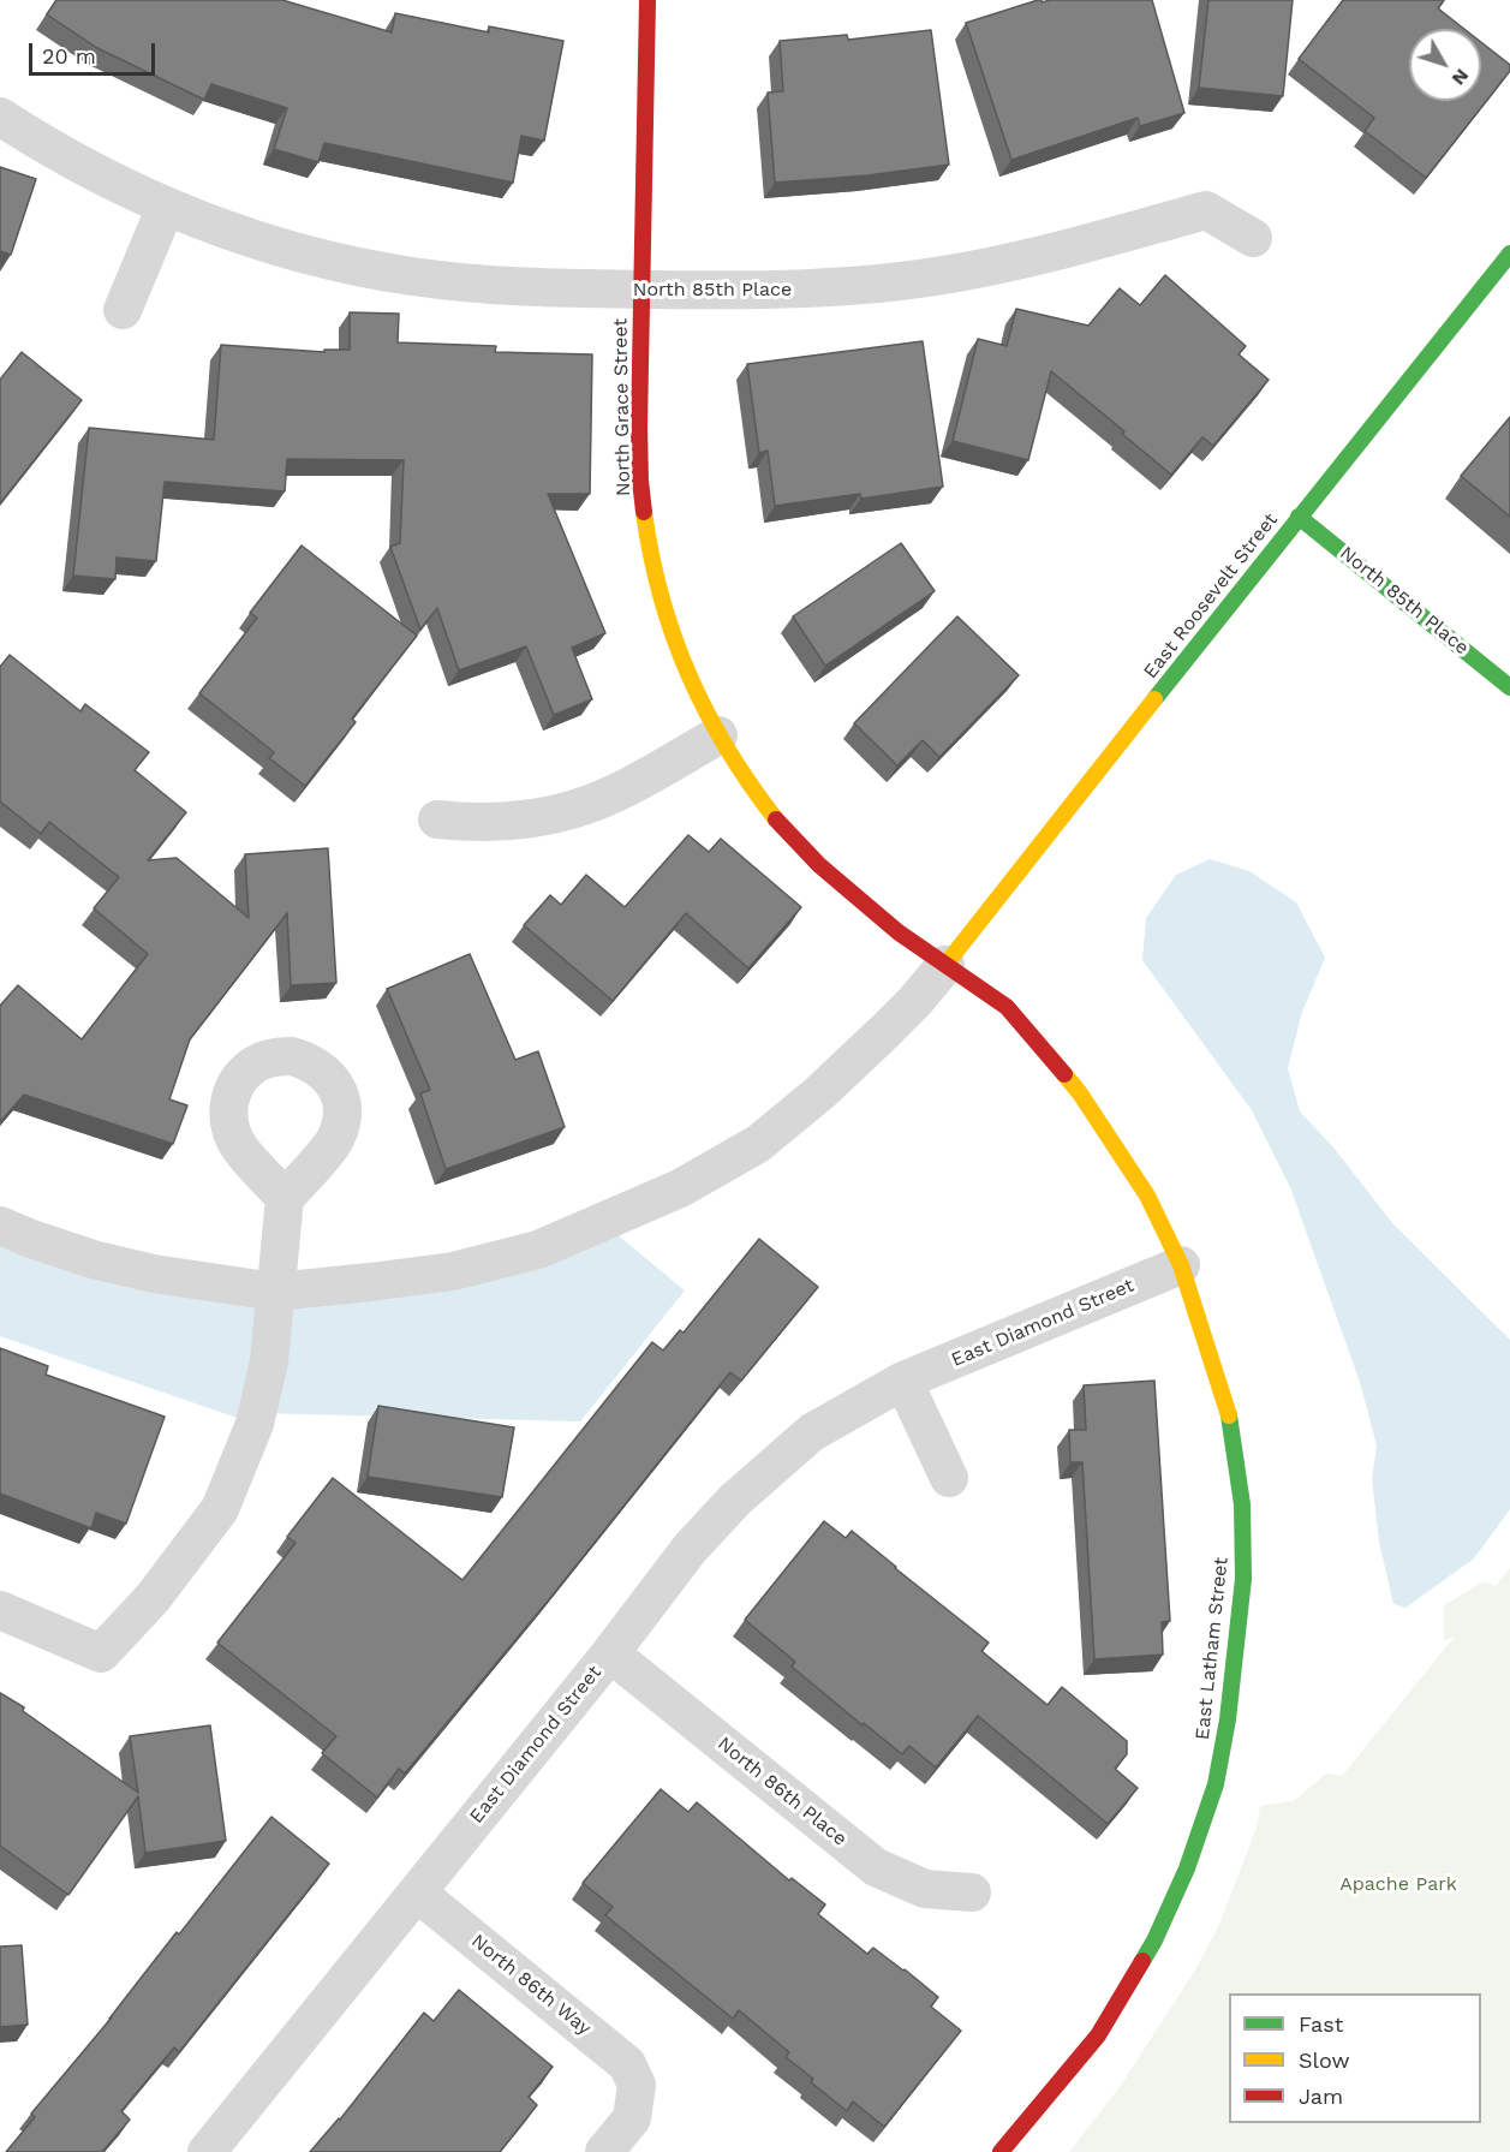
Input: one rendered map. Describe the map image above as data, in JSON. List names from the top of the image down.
{
  "streets": {
    "street": [
      "North 85th Place",
      "North Grace Street",
      "East Roosevelt Street",
      "East Diamond Street",
      "East Latham Street",
      "North 86th Place",
      "North 86th Way"
    ]
  },
  "crossings": [
    ["North 85th Place", "North Grace Street"],
    ["North 85th Place", "East Roosevelt Street"],
    ["North Grace Street", "East Roosevelt Street"],
    ["North Grace Street", "East Latham Street"],
    ["East Roosevelt Street", "East Latham Street"],
    ["East Diamond Street", "East Latham Street"],
    ["East Diamond Street", "North 86th Place"],
    ["East Diamond Street", "North 86th Way"]
  ],
  "parks": ["Apache Park"],
  "legend": ["Fast", "Slow", "Jam"],
  "scale_bar": "20 m",
  "north": "bottom right"
}
